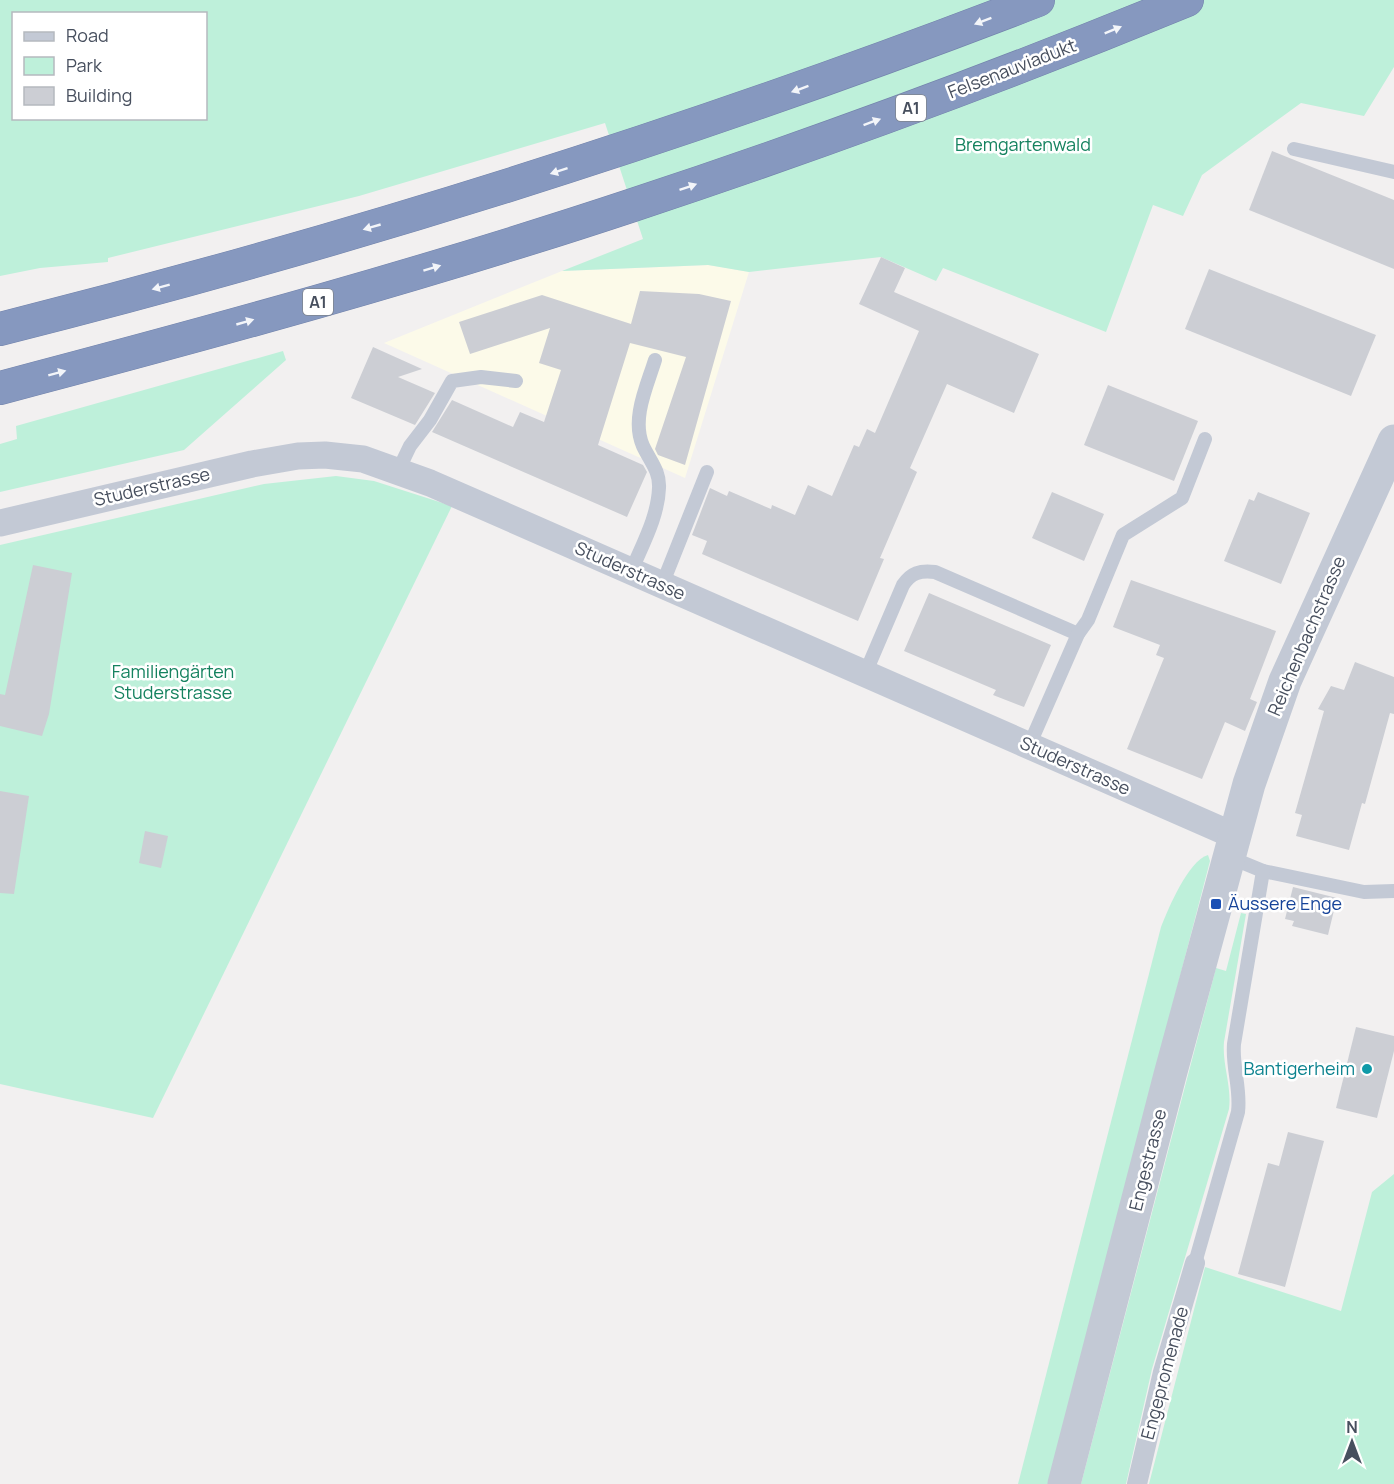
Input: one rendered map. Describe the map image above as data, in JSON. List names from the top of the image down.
{
  "streets": {
    "highway": ["Felsenauviadukt", "A1"],
    "street": [
      "Studerstrasse",
      "Reichenbachstrasse",
      "Engestrasse",
      "Engepromenade"
    ]
  },
  "crossings": [
    ["Studerstrasse", "Reichenbachstrasse"],
    ["Studerstrasse", "Engestrasse"],
    ["Reichenbachstrasse", "Engestrasse"]
  ],
  "parks": ["Bremgartenwald", "Familiengärten Studerstrasse"],
  "places": {
    "transit": ["Äussere Enge"],
    "other": ["Bantigerheim"]
  },
  "legend": ["Road", "Park", "Building"],
  "north": "top"
}
